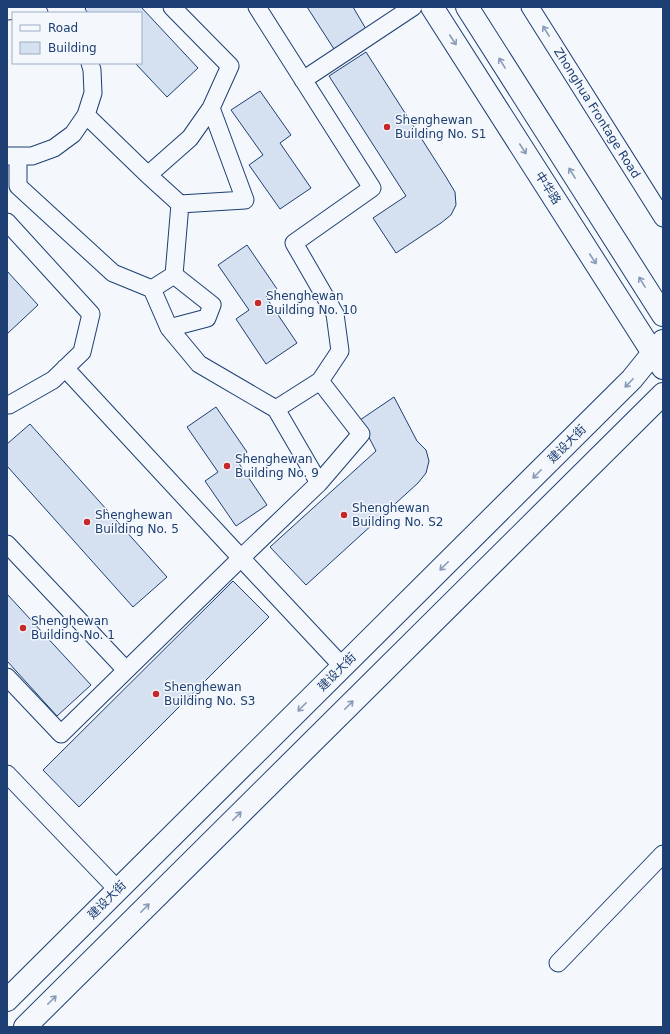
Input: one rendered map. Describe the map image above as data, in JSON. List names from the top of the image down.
{
  "streets": {
    "main road": ["中华路", "建设大街"],
    "street": ["Zhonghua Frontage Road"]
  },
  "crossings": [
    ["中华路", "建设大街"]
  ],
  "one_way": ["Zhonghua Frontage Road"],
  "places": [
    "Shenghewan Building No. S1",
    "Shenghewan Building No. 10",
    "Shenghewan Building No. 9",
    "Shenghewan Building No. S2",
    "Shenghewan Building No. 5",
    "Shenghewan Building No. 1",
    "Shenghewan Building No. S3"
  ],
  "legend": ["Road", "Building"]
}
